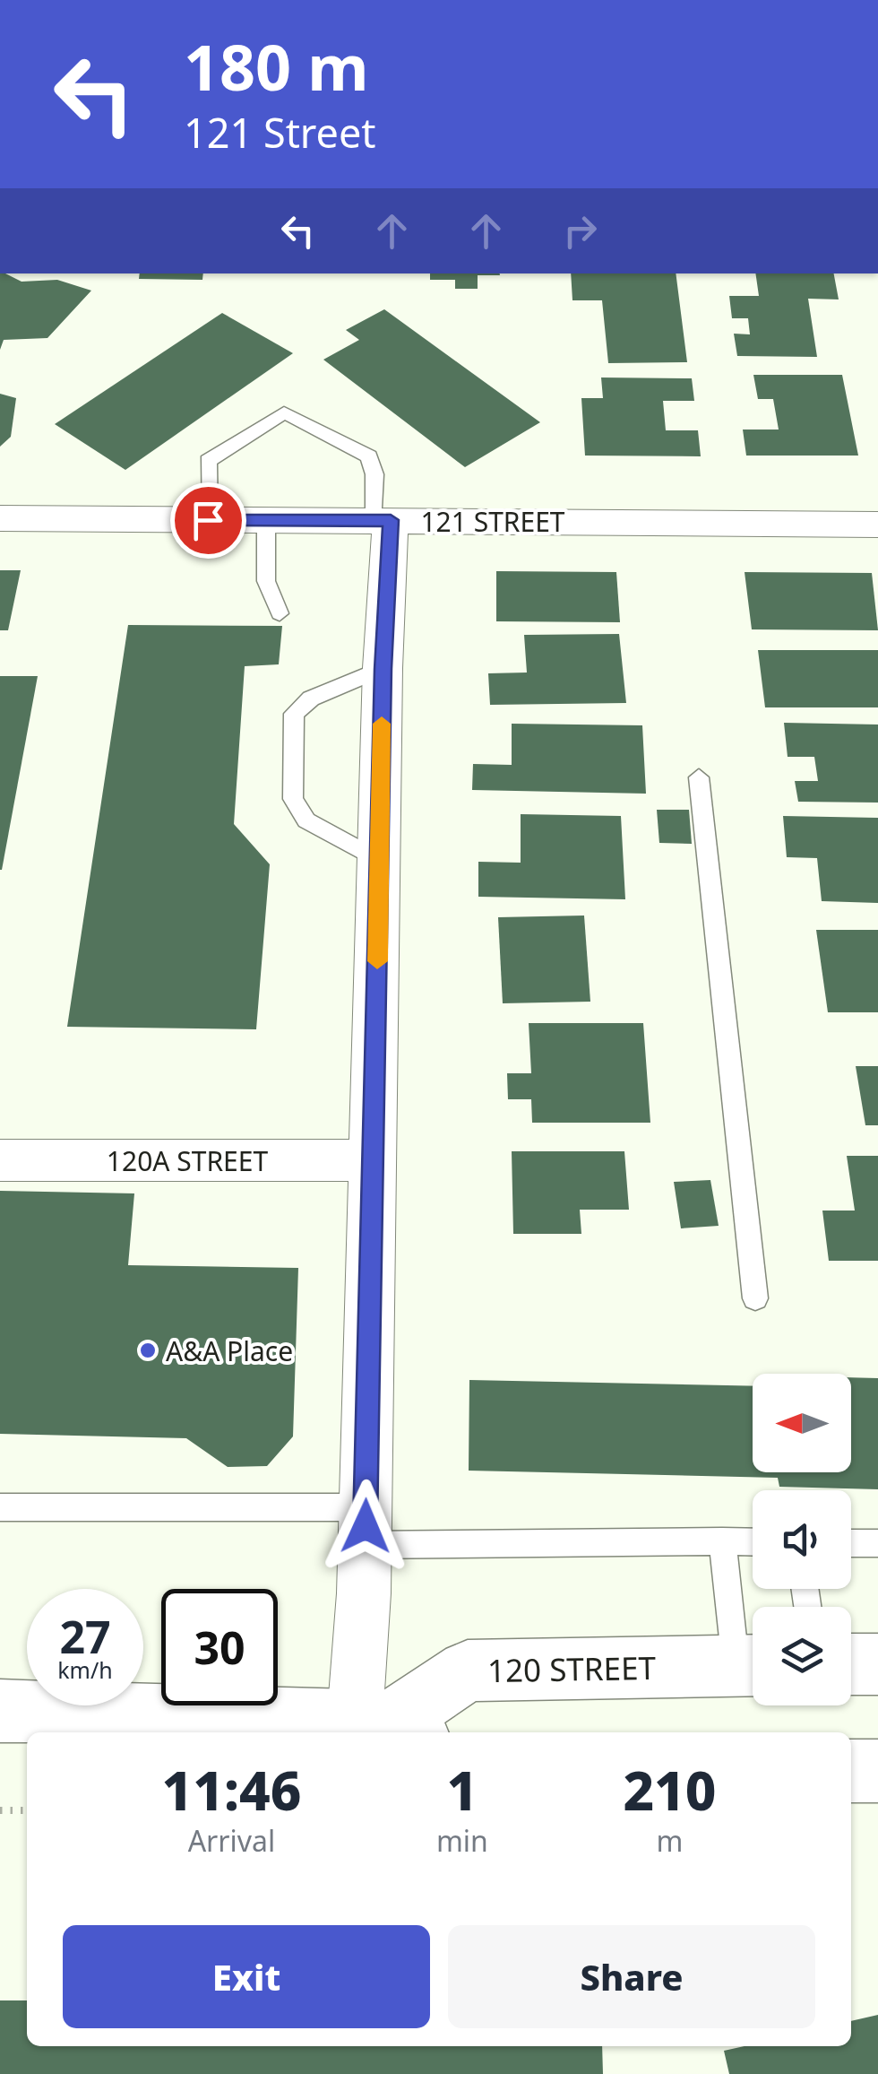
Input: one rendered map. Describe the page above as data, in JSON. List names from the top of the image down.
{
  "streets": {
    "main road": ["120 STREET"],
    "street": ["121 STREET", "120A STREET"]
  },
  "places": ["A&A Place"],
  "north": "left",
  "page": {
    "turn": ["180 m", "121 Street"],
    "speed": "27 km/h",
    "limit": "30",
    "eta": [
      "11:46",
      "Arrival",
      "1",
      "min",
      "210",
      "m"
    ],
    "buttons": ["Exit", "Share"]
  }
}
